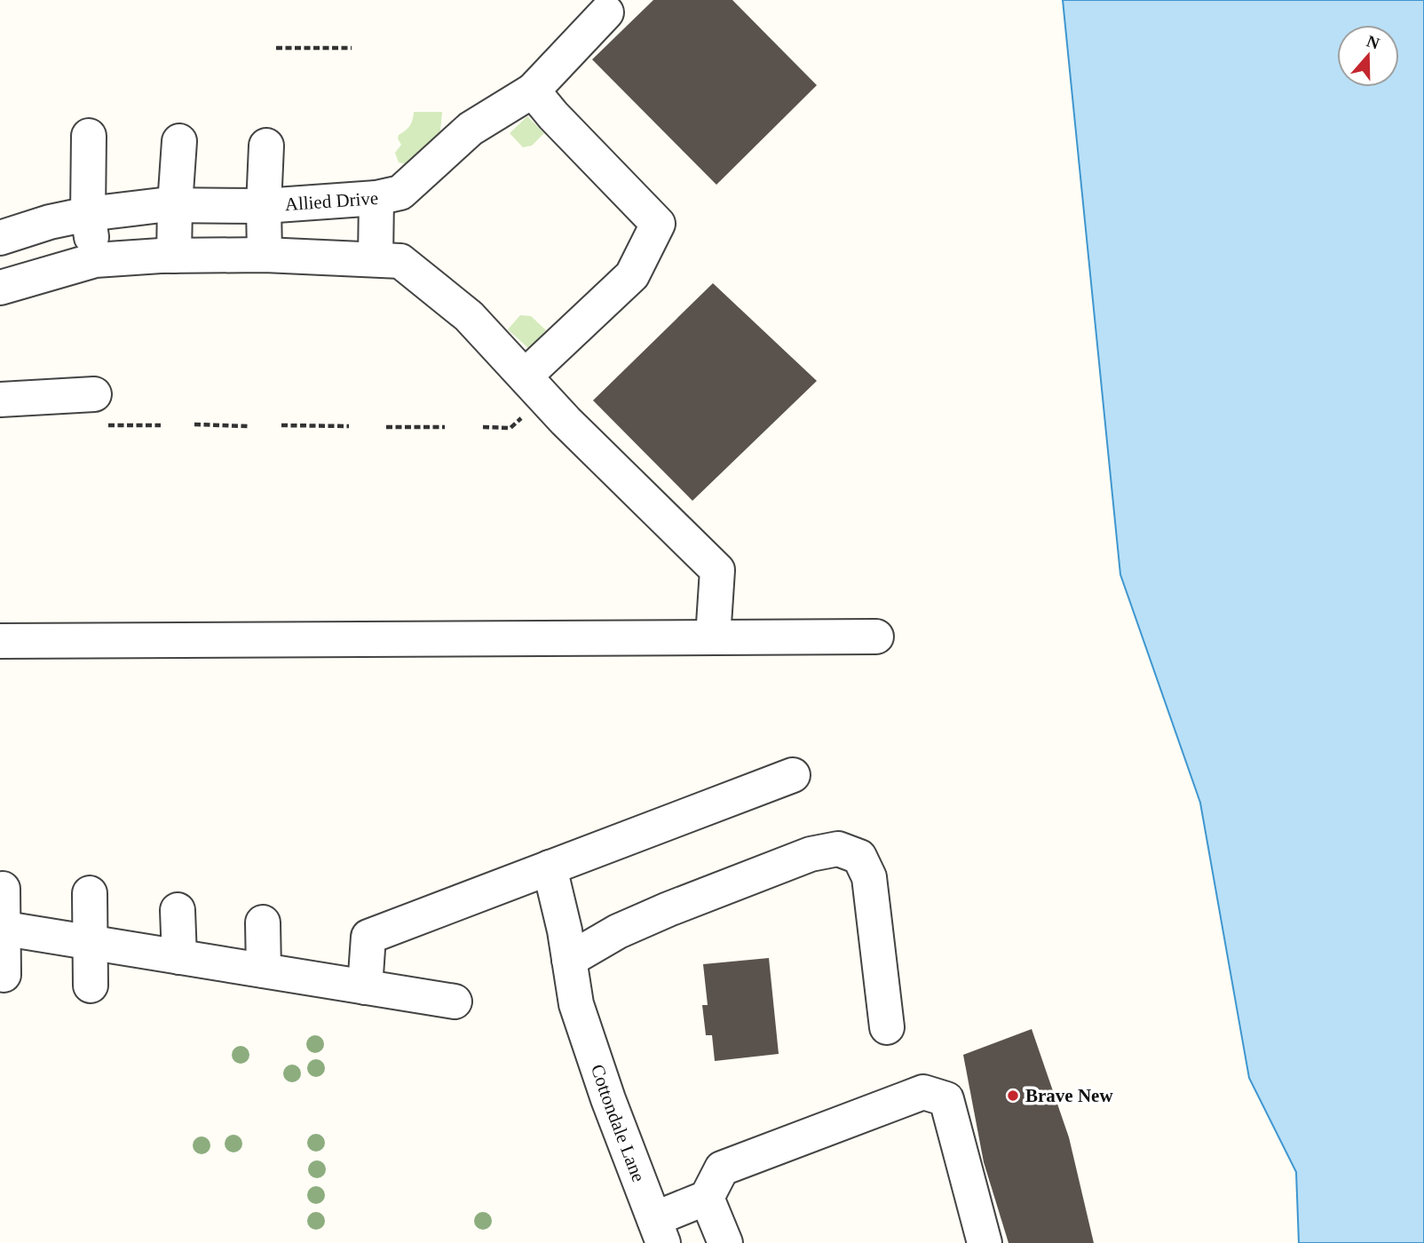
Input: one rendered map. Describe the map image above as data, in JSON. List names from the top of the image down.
{
  "streets": {
    "street": ["Allied Drive", "Cottondale Lane"]
  },
  "places": ["Brave New"],
  "north": "top"
}
